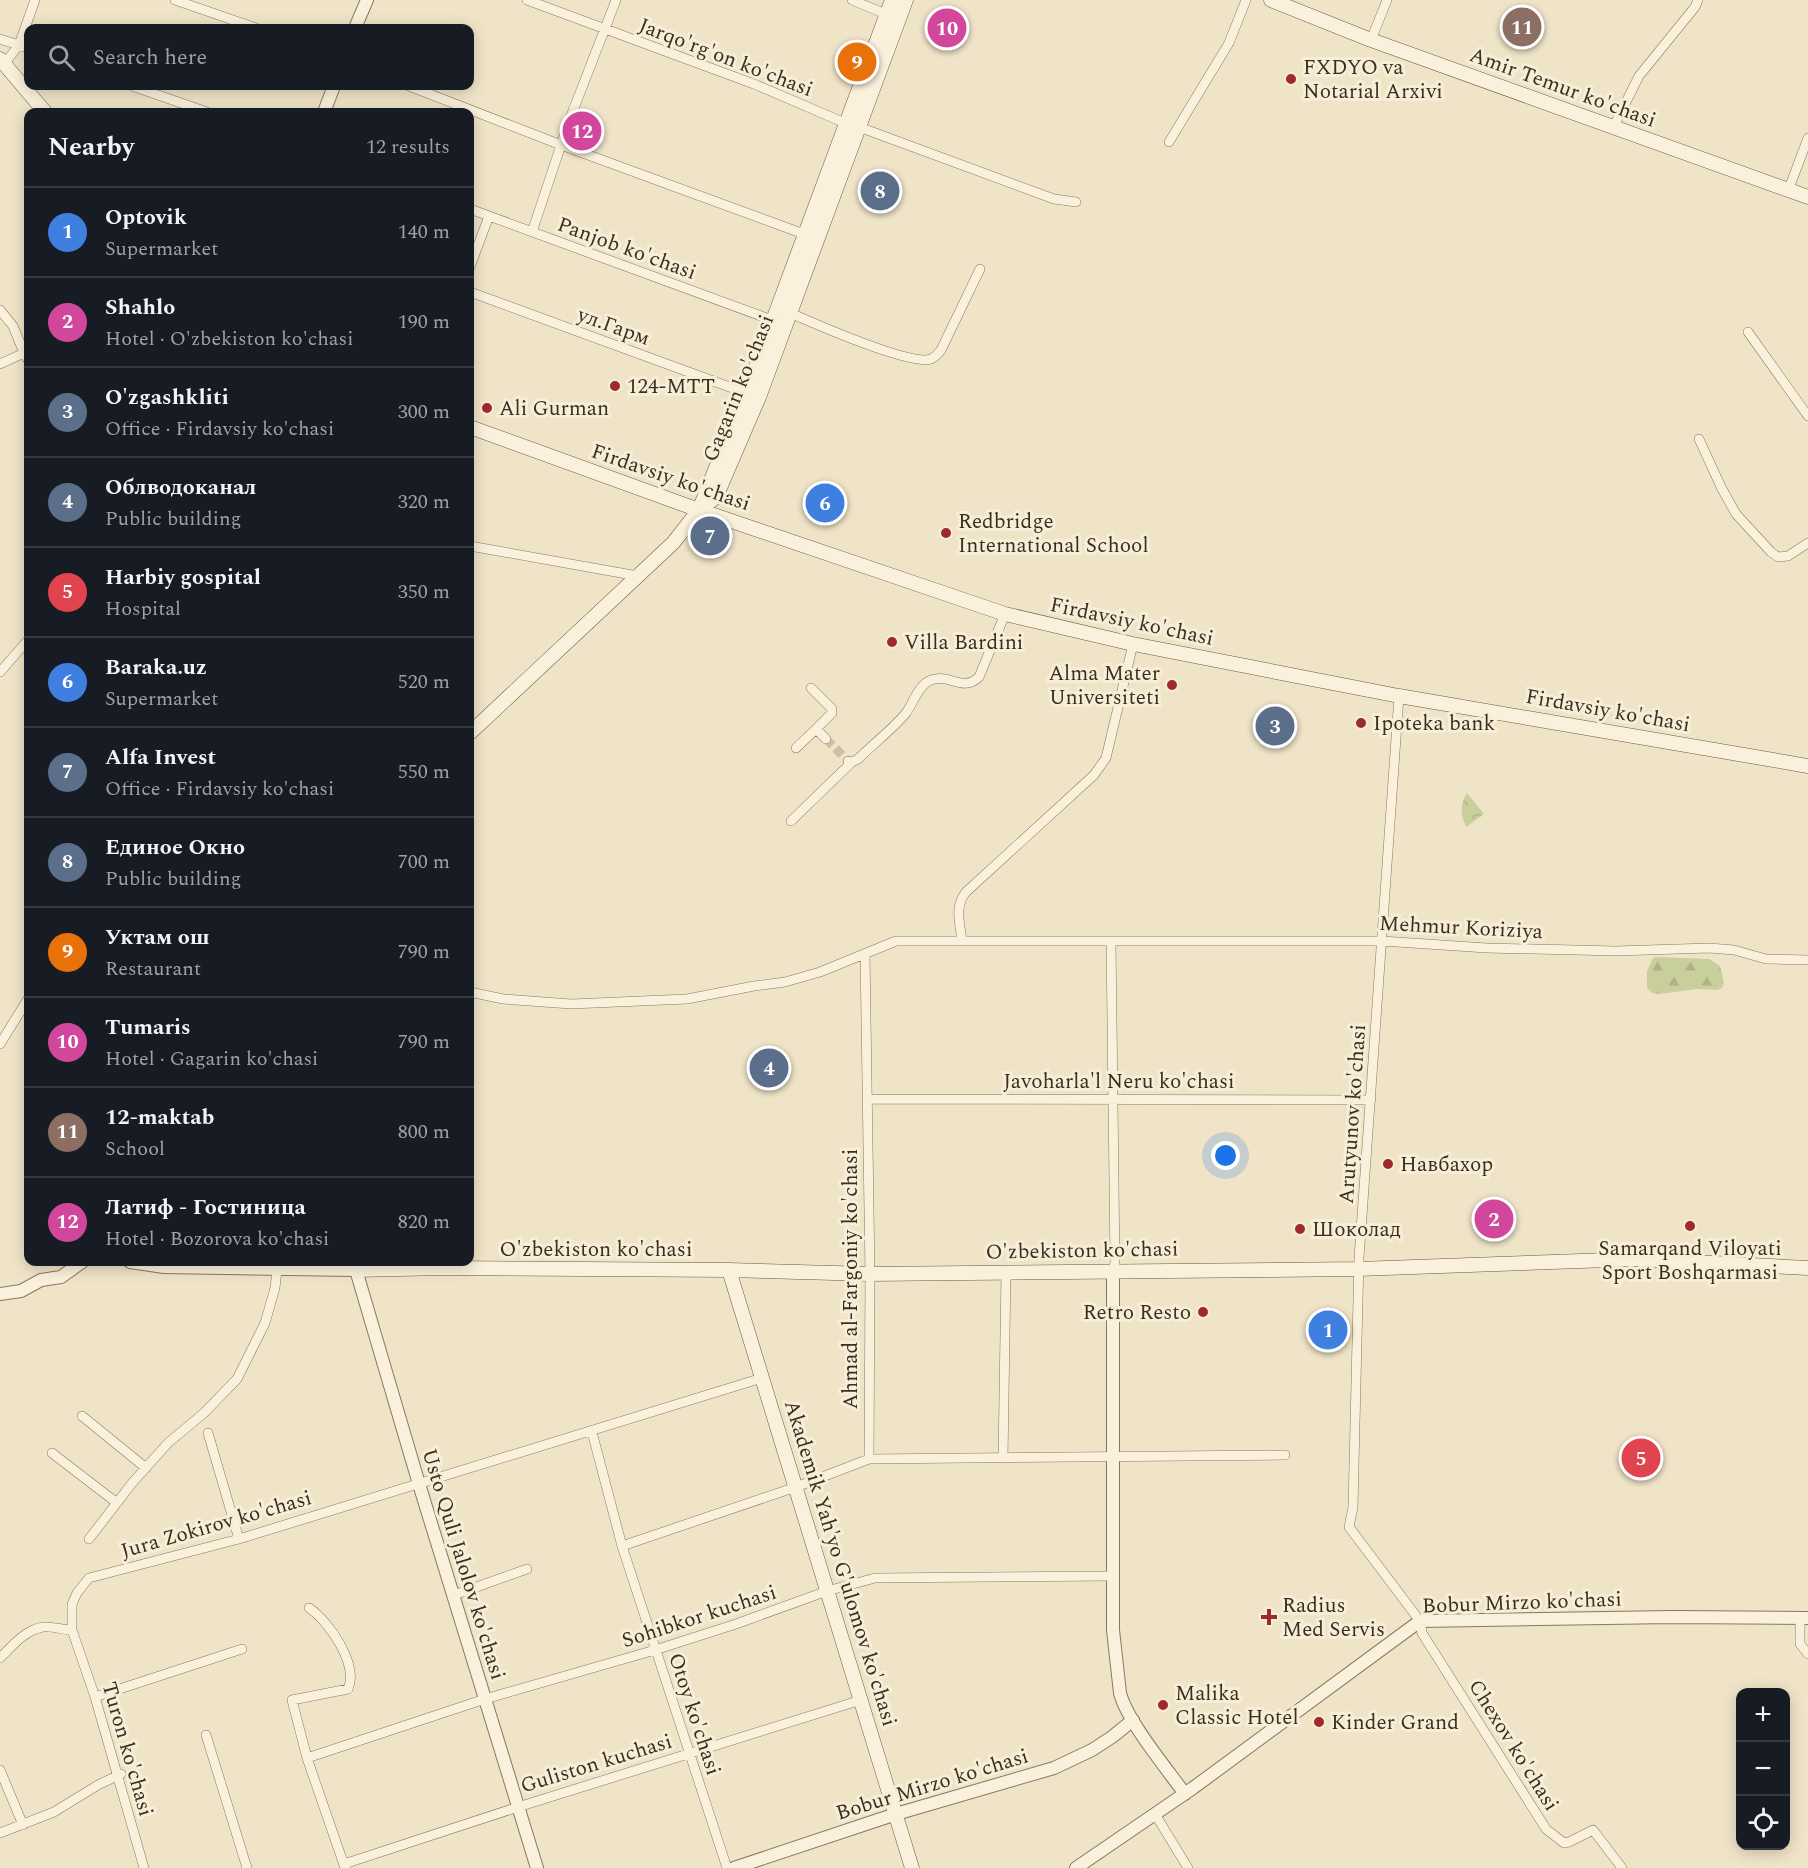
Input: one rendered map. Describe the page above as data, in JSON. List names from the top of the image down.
{
  "streets": {
    "main road": [
      "Amir Temur ko'chasi",
      "Gagarin ko'chasi",
      "Firdavsiy ko'chasi",
      "O'zbekiston ko'chasi",
      "Akademik Yah'yo G'ulomov ko'chasi"
    ],
    "street": [
      "Jarqo'rg'on ko'chasi",
      "Panjob ko'chasi",
      "ул.Гарм",
      "Mehmur Koriziya",
      "Javoharla'l Neru ko'chasi",
      "Arutyunov ko'chasi",
      "Ahmad al-Fargoniy ko'chasi",
      "Jura Zokirov ko'chasi",
      "Usto Quli Jalolov ko'chasi",
      "Bobur Mirzo ko'chasi",
      "Sohibkor kuchasi",
      "Otoy ko'chasi",
      "Chexov ko'chasi",
      "Turon ko'chasi",
      "Guliston kuchasi"
    ]
  },
  "crossings": [
    ["Jarqo'rg'on ko'chasi", "Gagarin ko'chasi"],
    ["Panjob ko'chasi", "Gagarin ko'chasi"],
    ["ул.Гарм", "Gagarin ko'chasi"],
    ["Gagarin ko'chasi", "Firdavsiy ko'chasi"],
    ["Firdavsiy ko'chasi", "Arutyunov ko'chasi"],
    ["Mehmur Koriziya", "Arutyunov ko'chasi"],
    ["Mehmur Koriziya", "Ahmad al-Fargoniy ko'chasi"],
    ["Javoharla'l Neru ko'chasi", "Arutyunov ko'chasi"],
    ["Javoharla'l Neru ko'chasi", "Ahmad al-Fargoniy ko'chasi"],
    ["Arutyunov ko'chasi", "O'zbekiston ko'chasi"],
    ["Arutyunov ko'chasi", "Bobur Mirzo ko'chasi"],
    ["Arutyunov ko'chasi", "Chexov ko'chasi"],
    ["O'zbekiston ko'chasi", "Ahmad al-Fargoniy ko'chasi"],
    ["O'zbekiston ko'chasi", "Akademik Yah'yo G'ulomov ko'chasi"],
    ["O'zbekiston ko'chasi", "Usto Quli Jalolov ko'chasi"],
    ["Jura Zokirov ko'chasi", "Akademik Yah'yo G'ulomov ko'chasi"],
    ["Jura Zokirov ko'chasi", "Usto Quli Jalolov ko'chasi"],
    ["Jura Zokirov ko'chasi", "Otoy ko'chasi"],
    ["Jura Zokirov ko'chasi", "Turon ko'chasi"],
    ["Akademik Yah'yo G'ulomov ko'chasi", "Bobur Mirzo ko'chasi"],
    ["Akademik Yah'yo G'ulomov ko'chasi", "Sohibkor kuchasi"],
    ["Akademik Yah'yo G'ulomov ko'chasi", "Guliston kuchasi"],
    ["Usto Quli Jalolov ko'chasi", "Sohibkor kuchasi"],
    ["Usto Quli Jalolov ko'chasi", "Guliston kuchasi"],
    ["Bobur Mirzo ko'chasi", "Chexov ko'chasi"],
    ["Sohibkor kuchasi", "Otoy ko'chasi"],
    ["Otoy ko'chasi", "Guliston kuchasi"]
  ],
  "places": {
    "other": [
      "FXDYO va Notarial Arxivi",
      "124-MTT",
      "Ali Gurman",
      "Redbridge International School",
      "Villa Bardini",
      "Alma Mater Universiteti",
      "Ipoteka bank",
      "Навбахор",
      "Samarqand Viloyati Sport Boshqarmasi",
      "Шоколад",
      "Retro Resto",
      "Malika Classic Hotel",
      "Kinder Grand"
    ],
    "health": ["Radius Med Servis"]
  },
  "page": {
    "pins": [
      "11",
      "10",
      "9",
      "12",
      "8",
      "6",
      "7",
      "3",
      "4",
      "2",
      "1",
      "5"
    ],
    "search": "Search here",
    "heading": ["Nearby", "12 results"],
    "list": [
      {
        "mark": "1",
        "name": "Optovik",
        "note": "Supermarket",
        "value": "140 m"
      },
      {
        "mark": "2",
        "name": "Shahlo",
        "note": "Hotel · O'zbekiston ko'chasi",
        "value": "190 m"
      },
      {
        "mark": "3",
        "name": "O'zgashkliti",
        "note": "Office · Firdavsiy ko'chasi",
        "value": "300 m"
      },
      {
        "mark": "4",
        "name": "Облводоканал",
        "note": "Public building",
        "value": "320 m"
      },
      {
        "mark": "5",
        "name": "Harbiy gospital",
        "note": "Hospital",
        "value": "350 m"
      },
      {
        "mark": "6",
        "name": "Baraka.uz",
        "note": "Supermarket",
        "value": "520 m"
      },
      {
        "mark": "7",
        "name": "Alfa Invest",
        "note": "Office · Firdavsiy ko'chasi",
        "value": "550 m"
      },
      {
        "mark": "8",
        "name": "Единое Окно",
        "note": "Public building",
        "value": "700 m"
      },
      {
        "mark": "9",
        "name": "Уктам ош",
        "note": "Restaurant",
        "value": "790 m"
      },
      {
        "mark": "10",
        "name": "Tumaris",
        "note": "Hotel · Gagarin ko'chasi",
        "value": "790 m"
      },
      {
        "mark": "11",
        "name": "12-maktab",
        "note": "School",
        "value": "800 m"
      },
      {
        "mark": "12",
        "name": "Латиф - Гостиница",
        "note": "Hotel · Bozorova ko'chasi",
        "value": "820 m"
      }
    ],
    "map_buttons": ["+", "−"]
  }
}
